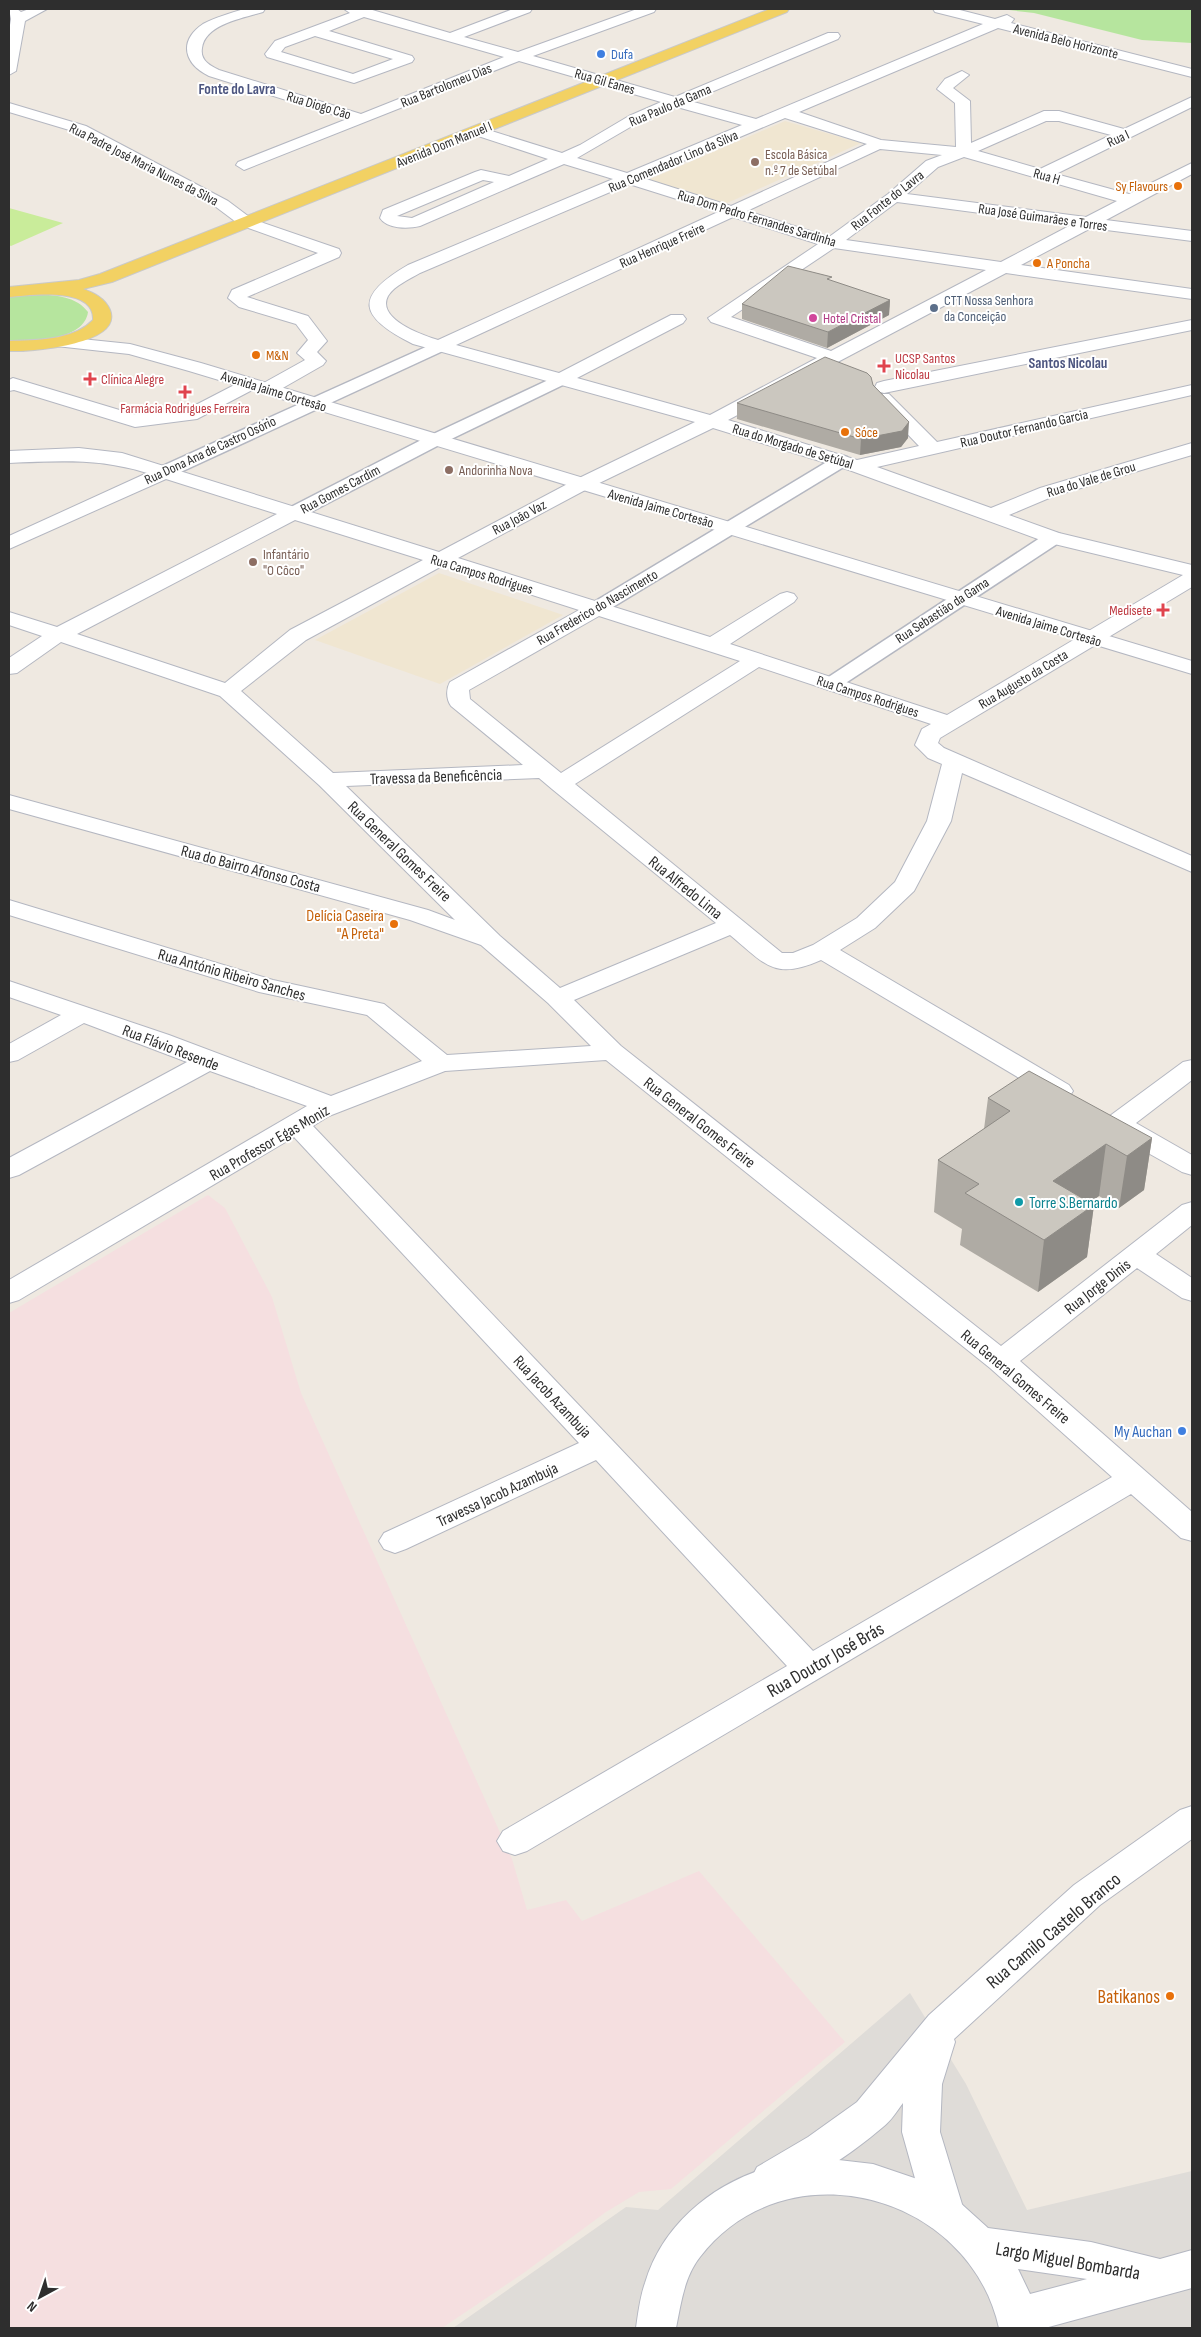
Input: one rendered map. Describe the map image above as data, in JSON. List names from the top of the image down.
{
  "streets": {
    "main road": ["Avenida Dom Manuel I"],
    "street": [
      "Avenida Belo Horizonte",
      "Rua Gil Eanes",
      "Rua Bartolomeu Dias",
      "Rua Diogo Cão",
      "Rua Paulo da Gama",
      "Rua I",
      "Rua Comendador Lino da Silva",
      "Rua Padre José Maria Nunes da Silva",
      "Rua H",
      "Rua Fonte do Lavra",
      "Rua José Guimarães e Torres",
      "Rua Dom Pedro Fernandes Sardinha",
      "Rua Henrique Freire",
      "Avenida Jaime Cortesão",
      "Rua Doutor Fernando Garcia",
      "Rua do Morgado de Setúbal",
      "Rua Dona Ana de Castro Osório",
      "Rua do Vale de Grou",
      "Rua Gomes Cardim",
      "Rua João Vaz",
      "Rua Campos Rodrigues",
      "Rua Frederico do Nascimento",
      "Rua Sebastião da Gama",
      "Rua Augusto da Costa",
      "Travessa da Beneficência",
      "Rua General Gomes Freire",
      "Rua do Bairro Afonso Costa",
      "Rua Alfredo Lima",
      "Rua António Ribeiro Sanches",
      "Rua Flávio Resende",
      "Rua Professor Egas Moniz",
      "Rua Jorge Dinis",
      "Rua Jacob Azambuja",
      "Travessa Jacob Azambuja",
      "Rua Doutor José Brás",
      "Rua Camilo Castelo Branco",
      "Largo Miguel Bombarda"
    ]
  },
  "crossings": [
    ["Avenida Belo Horizonte", "Rua Comendador Lino da Silva"],
    ["Rua Gil Eanes", "Rua Bartolomeu Dias"],
    ["Rua Gil Eanes", "Rua Paulo da Gama"],
    ["Rua Gil Eanes", "Avenida Dom Manuel I"],
    ["Rua Gil Eanes", "Rua Comendador Lino da Silva"],
    ["Rua Bartolomeu Dias", "Rua Diogo Cão"],
    ["Rua Paulo da Gama", "Rua Dom Pedro Fernandes Sardinha"],
    ["Rua I", "Rua H"],
    ["Avenida Dom Manuel I", "Rua Padre José Maria Nunes da Silva"],
    ["Avenida Dom Manuel I", "Rua Dom Pedro Fernandes Sardinha"],
    ["Rua Comendador Lino da Silva", "Rua Dom Pedro Fernandes Sardinha"],
    ["Rua Comendador Lino da Silva", "Rua do Morgado de Setúbal"],
    ["Rua Padre José Maria Nunes da Silva", "Avenida Jaime Cortesão"],
    ["Rua H", "Rua Fonte do Lavra"],
    ["Rua H", "Rua Henrique Freire"],
    ["Rua H", "Rua João Vaz"],
    ["Rua Fonte do Lavra", "Rua José Guimarães e Torres"],
    ["Rua Fonte do Lavra", "Rua Dom Pedro Fernandes Sardinha"],
    ["Rua Fonte do Lavra", "Rua João Vaz"],
    ["Rua José Guimarães e Torres", "Rua João Vaz"],
    ["Rua Dom Pedro Fernandes Sardinha", "Rua Henrique Freire"],
    ["Rua Dom Pedro Fernandes Sardinha", "Rua João Vaz"],
    ["Rua Henrique Freire", "Rua do Morgado de Setúbal"],
    ["Rua Henrique Freire", "Rua Dona Ana de Castro Osório"],
    ["Avenida Jaime Cortesão", "Rua Dona Ana de Castro Osório"],
    ["Avenida Jaime Cortesão", "Rua Gomes Cardim"],
    ["Avenida Jaime Cortesão", "Rua João Vaz"],
    ["Avenida Jaime Cortesão", "Rua Frederico do Nascimento"],
    ["Avenida Jaime Cortesão", "Rua Sebastião da Gama"],
    ["Avenida Jaime Cortesão", "Rua Augusto da Costa"],
    ["Rua Doutor Fernando Garcia", "Rua do Morgado de Setúbal"],
    ["Rua Doutor Fernando Garcia", "Rua Frederico do Nascimento"],
    ["Rua do Morgado de Setúbal", "Rua Dona Ana de Castro Osório"],
    ["Rua do Morgado de Setúbal", "Rua do Vale de Grou"],
    ["Rua do Morgado de Setúbal", "Rua Gomes Cardim"],
    ["Rua do Morgado de Setúbal", "Rua João Vaz"],
    ["Rua do Morgado de Setúbal", "Rua Frederico do Nascimento"],
    ["Rua do Morgado de Setúbal", "Rua Sebastião da Gama"],
    ["Rua Dona Ana de Castro Osório", "Rua Campos Rodrigues"],
    ["Rua Gomes Cardim", "Rua Campos Rodrigues"],
    ["Rua João Vaz", "Rua Campos Rodrigues"],
    ["Rua João Vaz", "Rua General Gomes Freire"],
    ["Rua Campos Rodrigues", "Rua Frederico do Nascimento"],
    ["Rua Campos Rodrigues", "Rua Sebastião da Gama"],
    ["Rua Campos Rodrigues", "Rua Augusto da Costa"],
    ["Rua Frederico do Nascimento", "Travessa da Beneficência"],
    ["Rua Frederico do Nascimento", "Rua Alfredo Lima"],
    ["Travessa da Beneficência", "Rua General Gomes Freire"],
    ["Travessa da Beneficência", "Rua Alfredo Lima"],
    ["Rua General Gomes Freire", "Rua do Bairro Afonso Costa"],
    ["Rua General Gomes Freire", "Rua Alfredo Lima"],
    ["Rua General Gomes Freire", "Rua Professor Egas Moniz"],
    ["Rua General Gomes Freire", "Rua Jorge Dinis"],
    ["Rua General Gomes Freire", "Rua Doutor José Brás"],
    ["Rua António Ribeiro Sanches", "Rua Professor Egas Moniz"],
    ["Rua Flávio Resende", "Rua Professor Egas Moniz"],
    ["Rua Flávio Resende", "Rua Jacob Azambuja"],
    ["Rua Professor Egas Moniz", "Rua Jacob Azambuja"],
    ["Rua Jacob Azambuja", "Travessa Jacob Azambuja"],
    ["Rua Jacob Azambuja", "Rua Doutor José Brás"],
    ["Rua Camilo Castelo Branco", "Largo Miguel Bombarda"]
  ],
  "districts": ["Fonte do Lavra", "Santos Nicolau"],
  "places": {
    "other": [
      "Dufa",
      "Escola Básica n.º 7 de Setúbal",
      "Sy Flavours",
      "A Poncha",
      "CTT Nossa Senhora da Conceição",
      "Hotel Cristal",
      "M&N",
      "Sóce",
      "Andorinha Nova",
      "Infantário \"O Côco\"",
      "Delícia Caseira \"A Preta\"",
      "Torre S.Bernardo",
      "My Auchan",
      "Batikanos"
    ],
    "health": [
      "UCSP Santos Nicolau",
      "Clínica Alegre",
      "Farmácia Rodrigues Ferreira",
      "Medisete"
    ]
  },
  "north": "bottom left"
}
